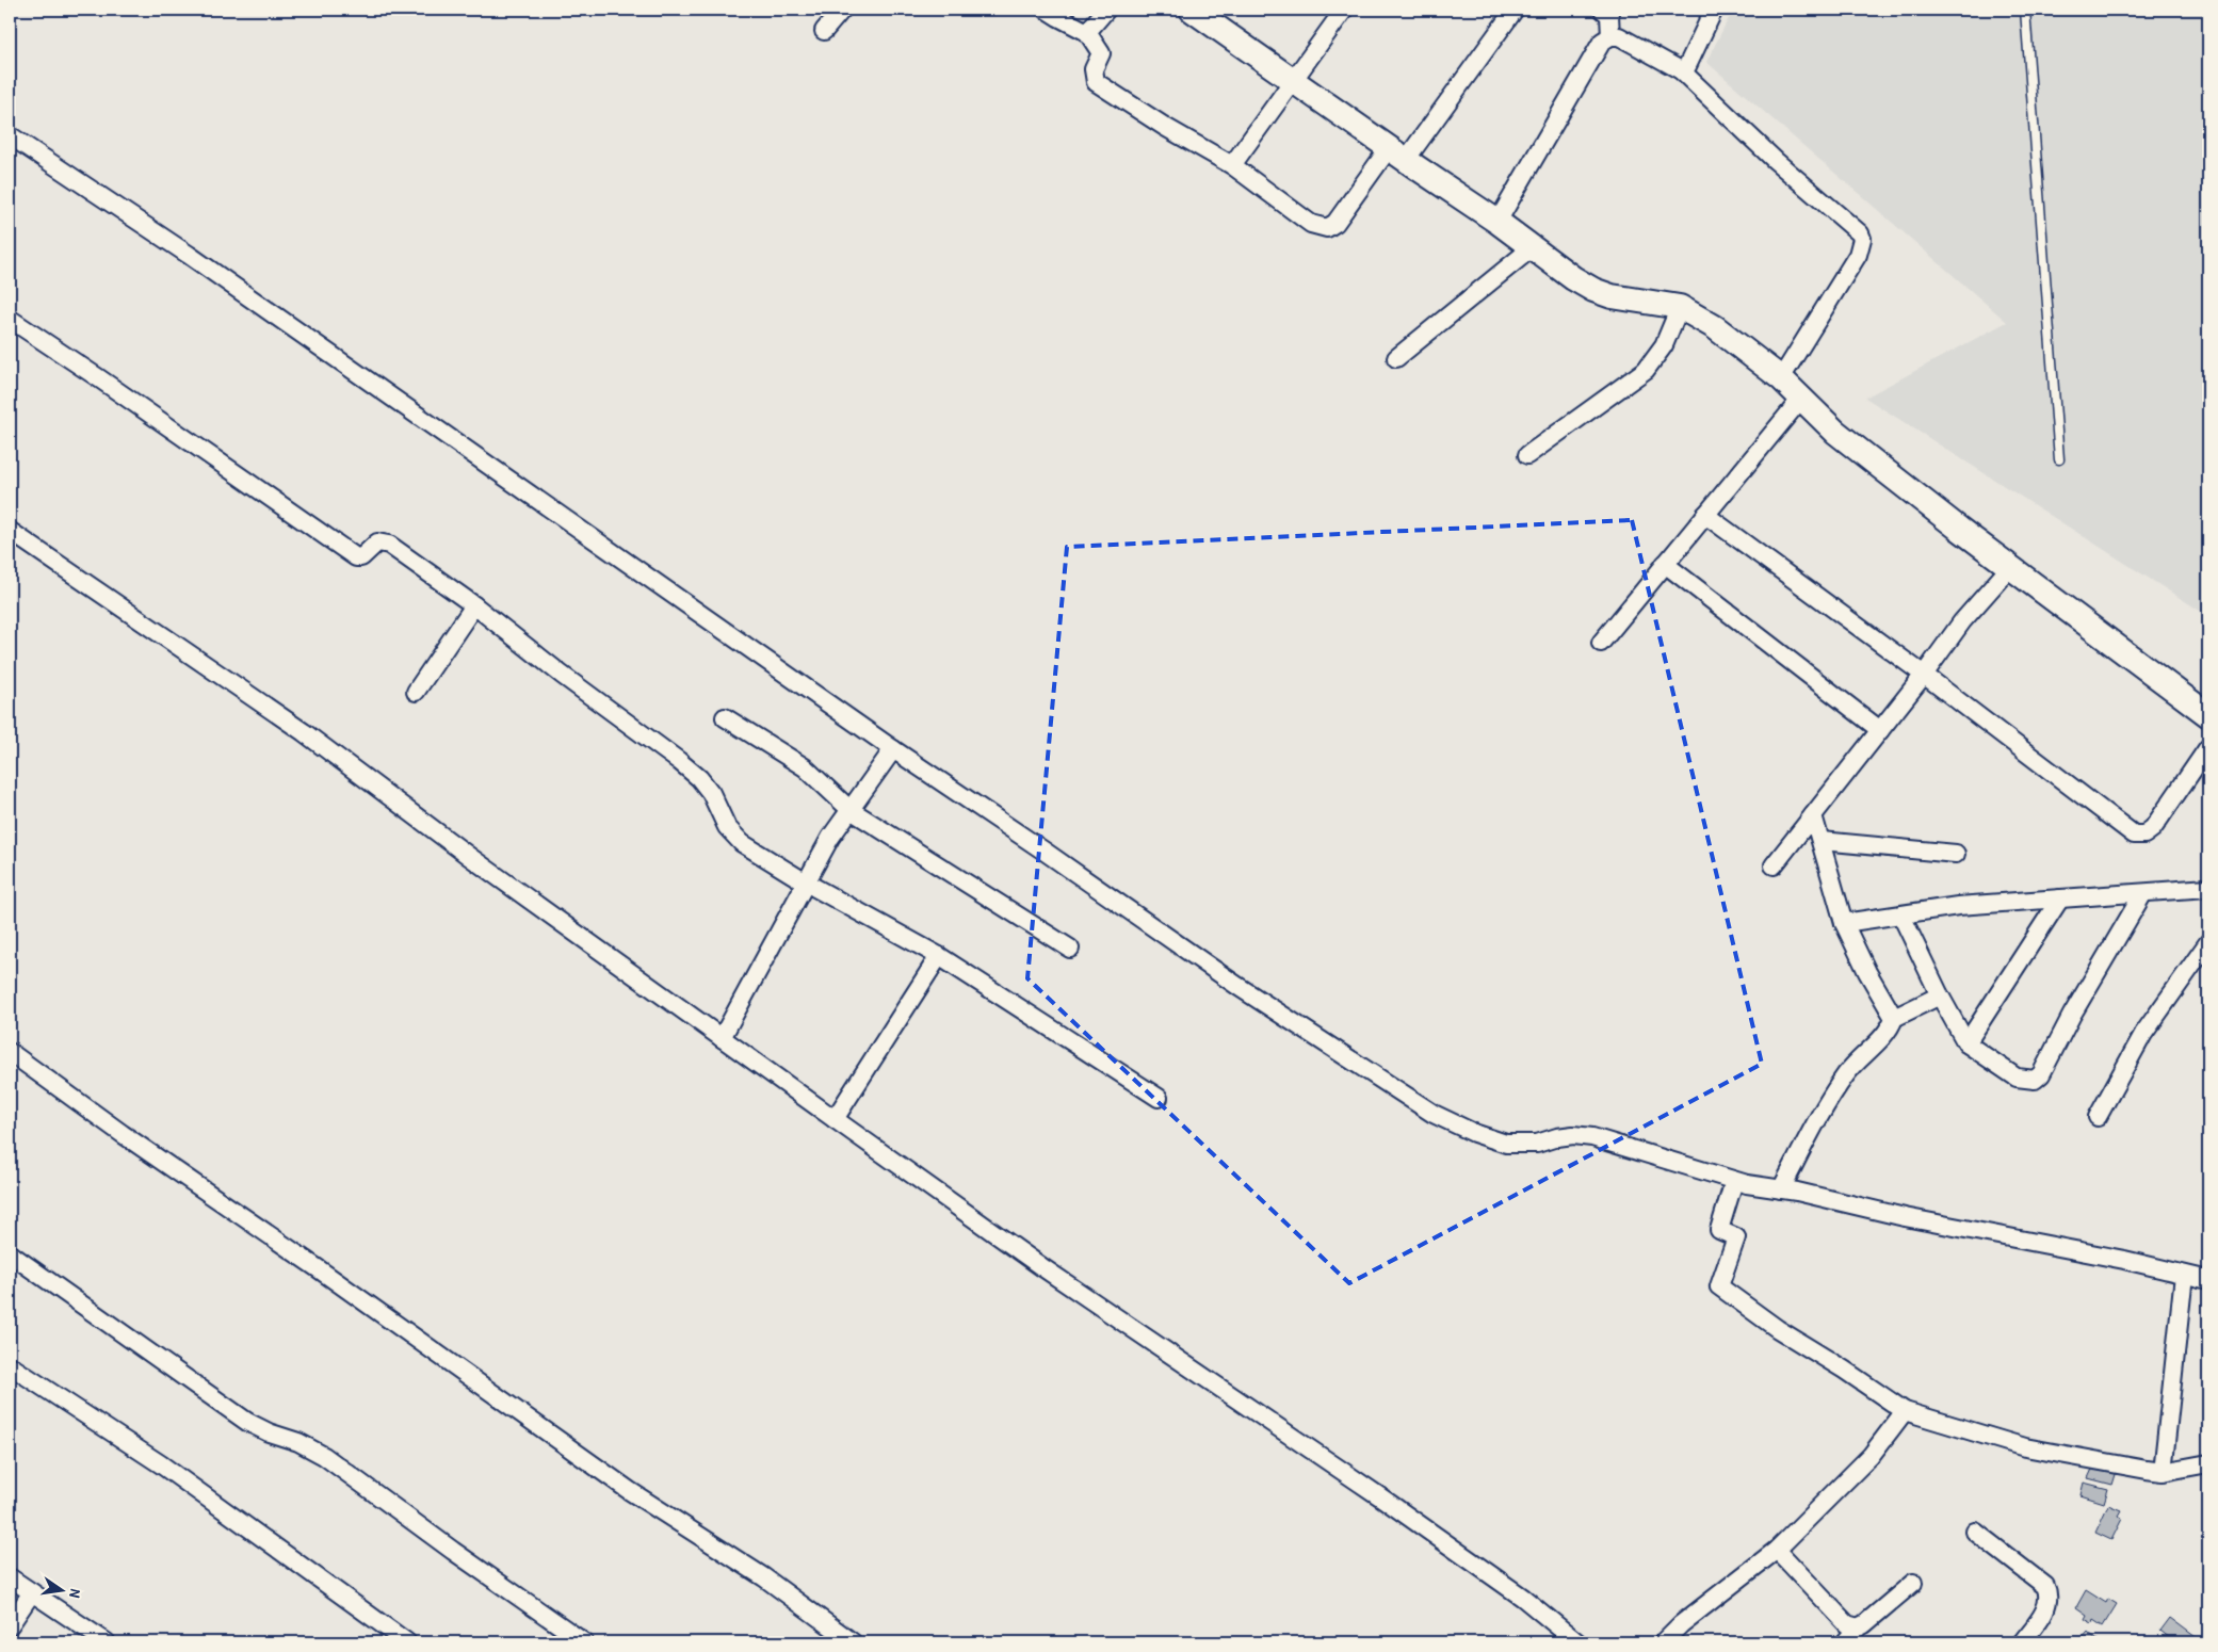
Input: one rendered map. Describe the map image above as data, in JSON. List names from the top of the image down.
{
  "north": "right"
}
